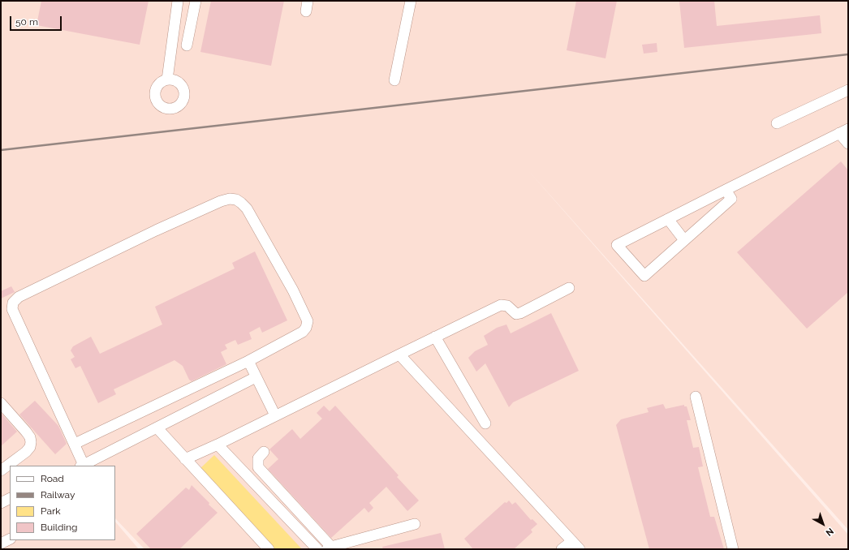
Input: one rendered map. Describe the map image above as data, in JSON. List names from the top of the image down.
{
  "legend": [
    "Road",
    "Railway",
    "Park",
    "Building"
  ],
  "scale_bar": "50 m",
  "north": "bottom right"
}
